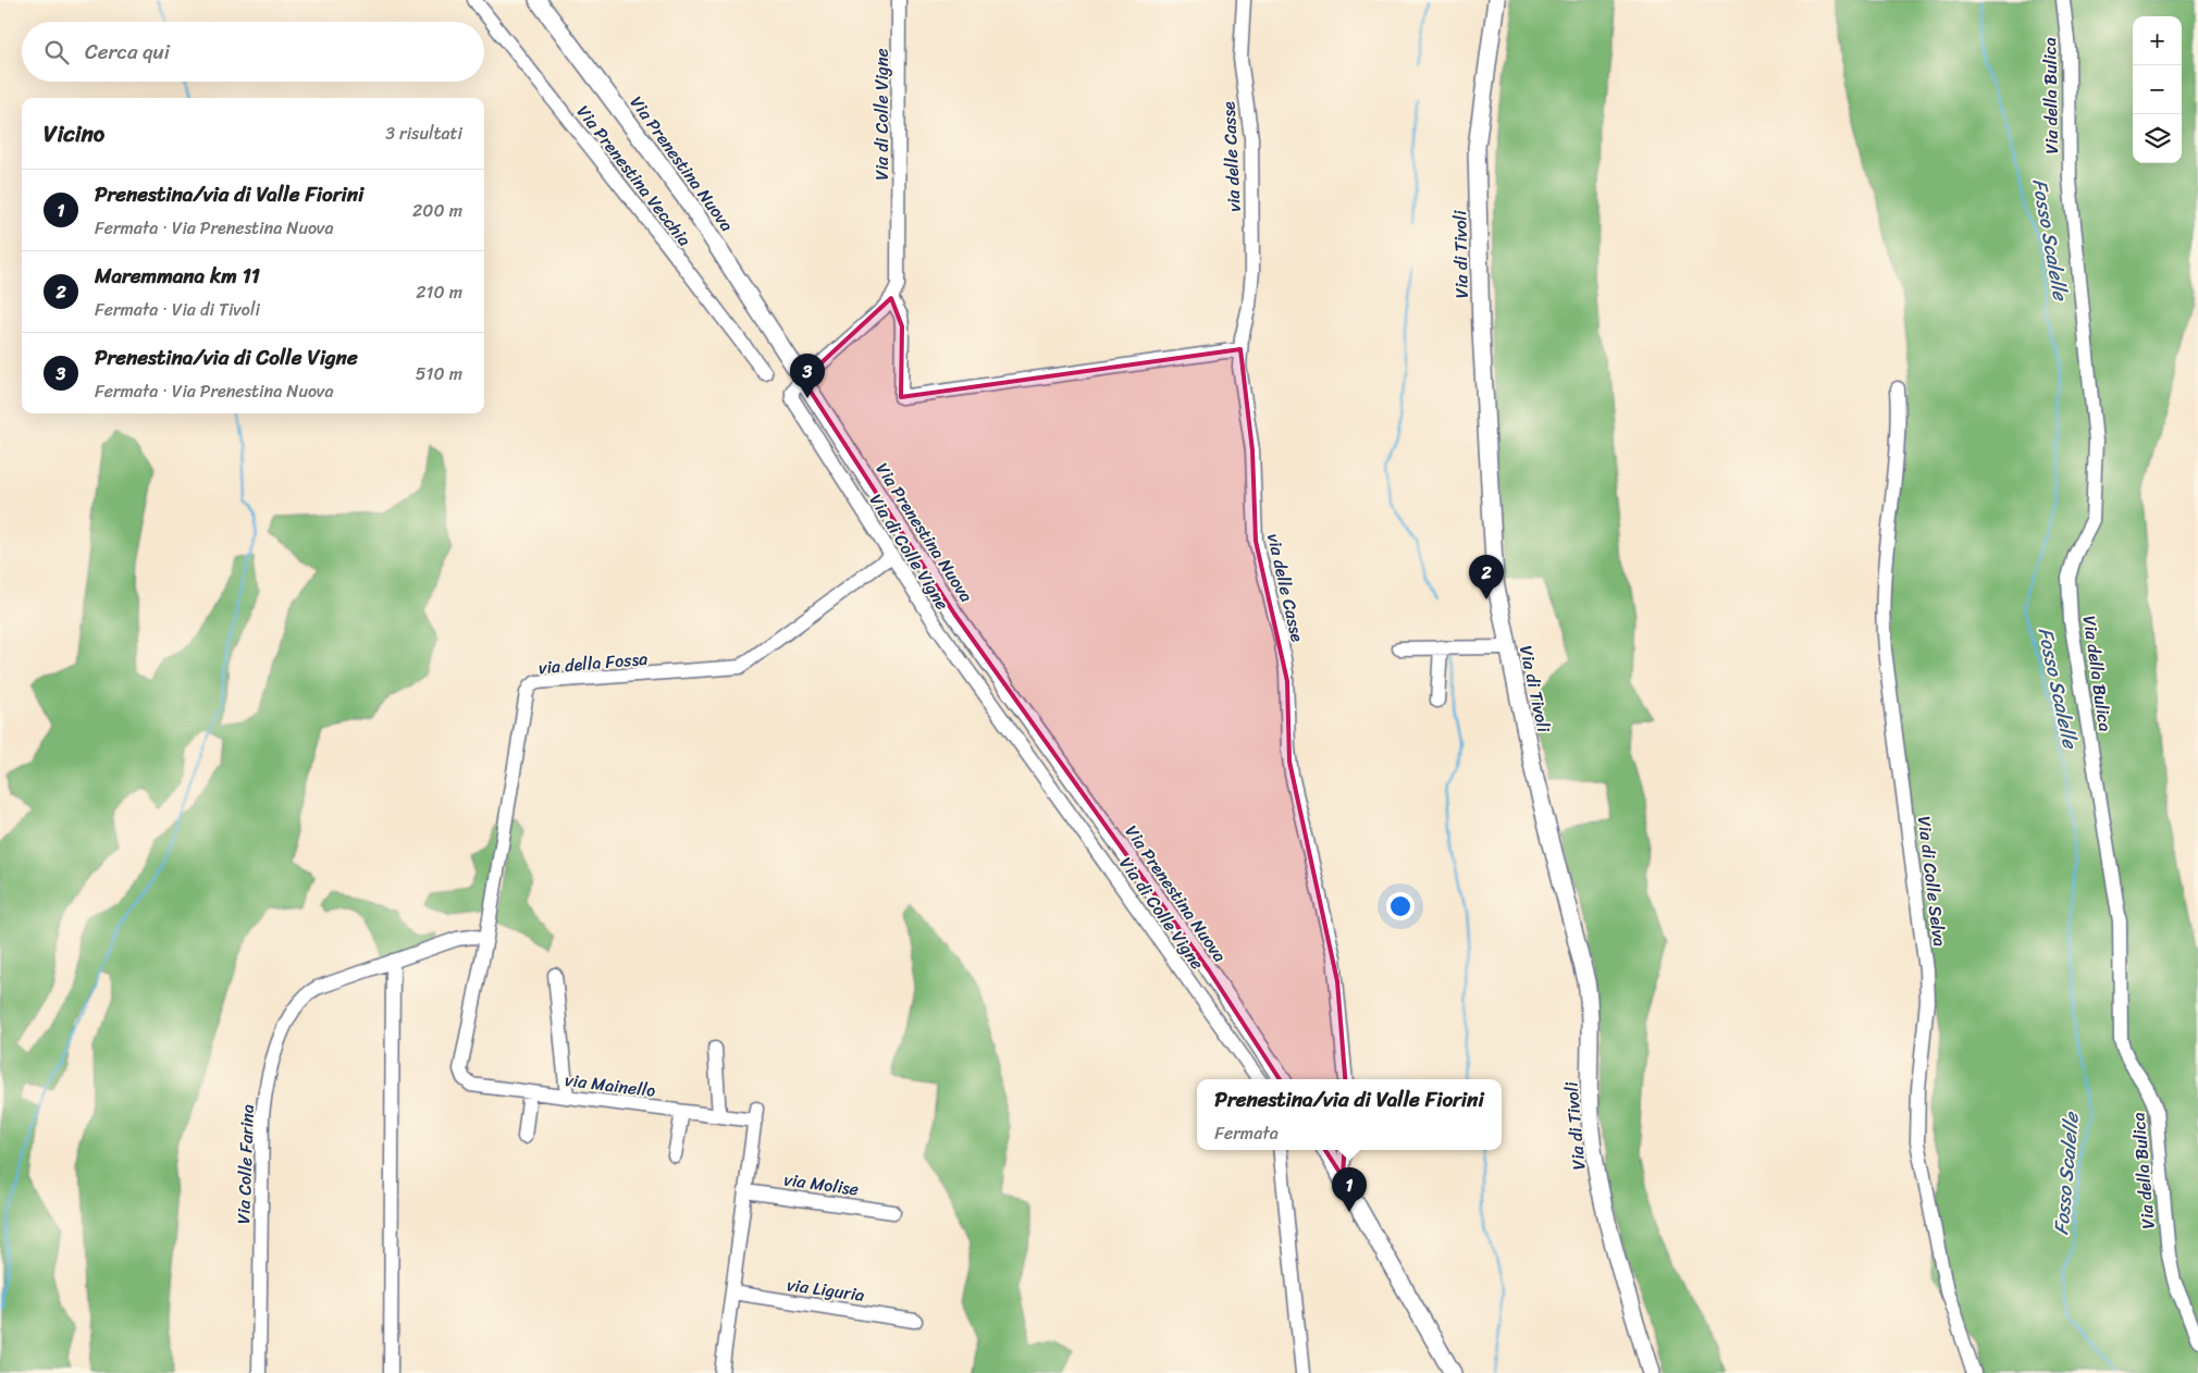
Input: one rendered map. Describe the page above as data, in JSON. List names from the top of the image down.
{
  "streets": {
    "main road": ["Via Prenestina Nuova", "Via di Tivoli"],
    "street": [
      "Via della Bulica",
      "Via di Colle Vigne",
      "via delle Casse",
      "Via Prenestina Vecchia",
      "via della Fossa",
      "Via di Colle Selva",
      "via Mainello",
      "Via Colle Farina",
      "via Molise",
      "via Liguria"
    ]
  },
  "crossings": [
    ["Via di Colle Vigne", "Via Prenestina Nuova"],
    ["Via di Colle Vigne", "via della Fossa"],
    ["via della Fossa", "via Mainello"],
    ["via della Fossa", "Via Colle Farina"],
    ["via Mainello", "via Molise"],
    ["via Mainello", "via Liguria"]
  ],
  "water": ["Fosso Scalelle"],
  "page": {
    "map_buttons": ["+", "−"],
    "search": "Cerca qui",
    "heading": ["Vicino", "3 risultati"],
    "list": [
      {
        "mark": "1",
        "name": "Prenestina/via di Valle Fiorini",
        "note": "Fermata · Via Prenestina Nuova",
        "value": "200 m"
      },
      {
        "mark": "2",
        "name": "Maremmana km 11",
        "note": "Fermata · Via di Tivoli",
        "value": "210 m"
      },
      {
        "mark": "3",
        "name": "Prenestina/via di Colle Vigne",
        "note": "Fermata · Via Prenestina Nuova",
        "value": "510 m"
      }
    ],
    "pins": ["3", "2", "1"],
    "popup": ["Prenestina/via di Valle Fiorini", "Fermata"]
  }
}
